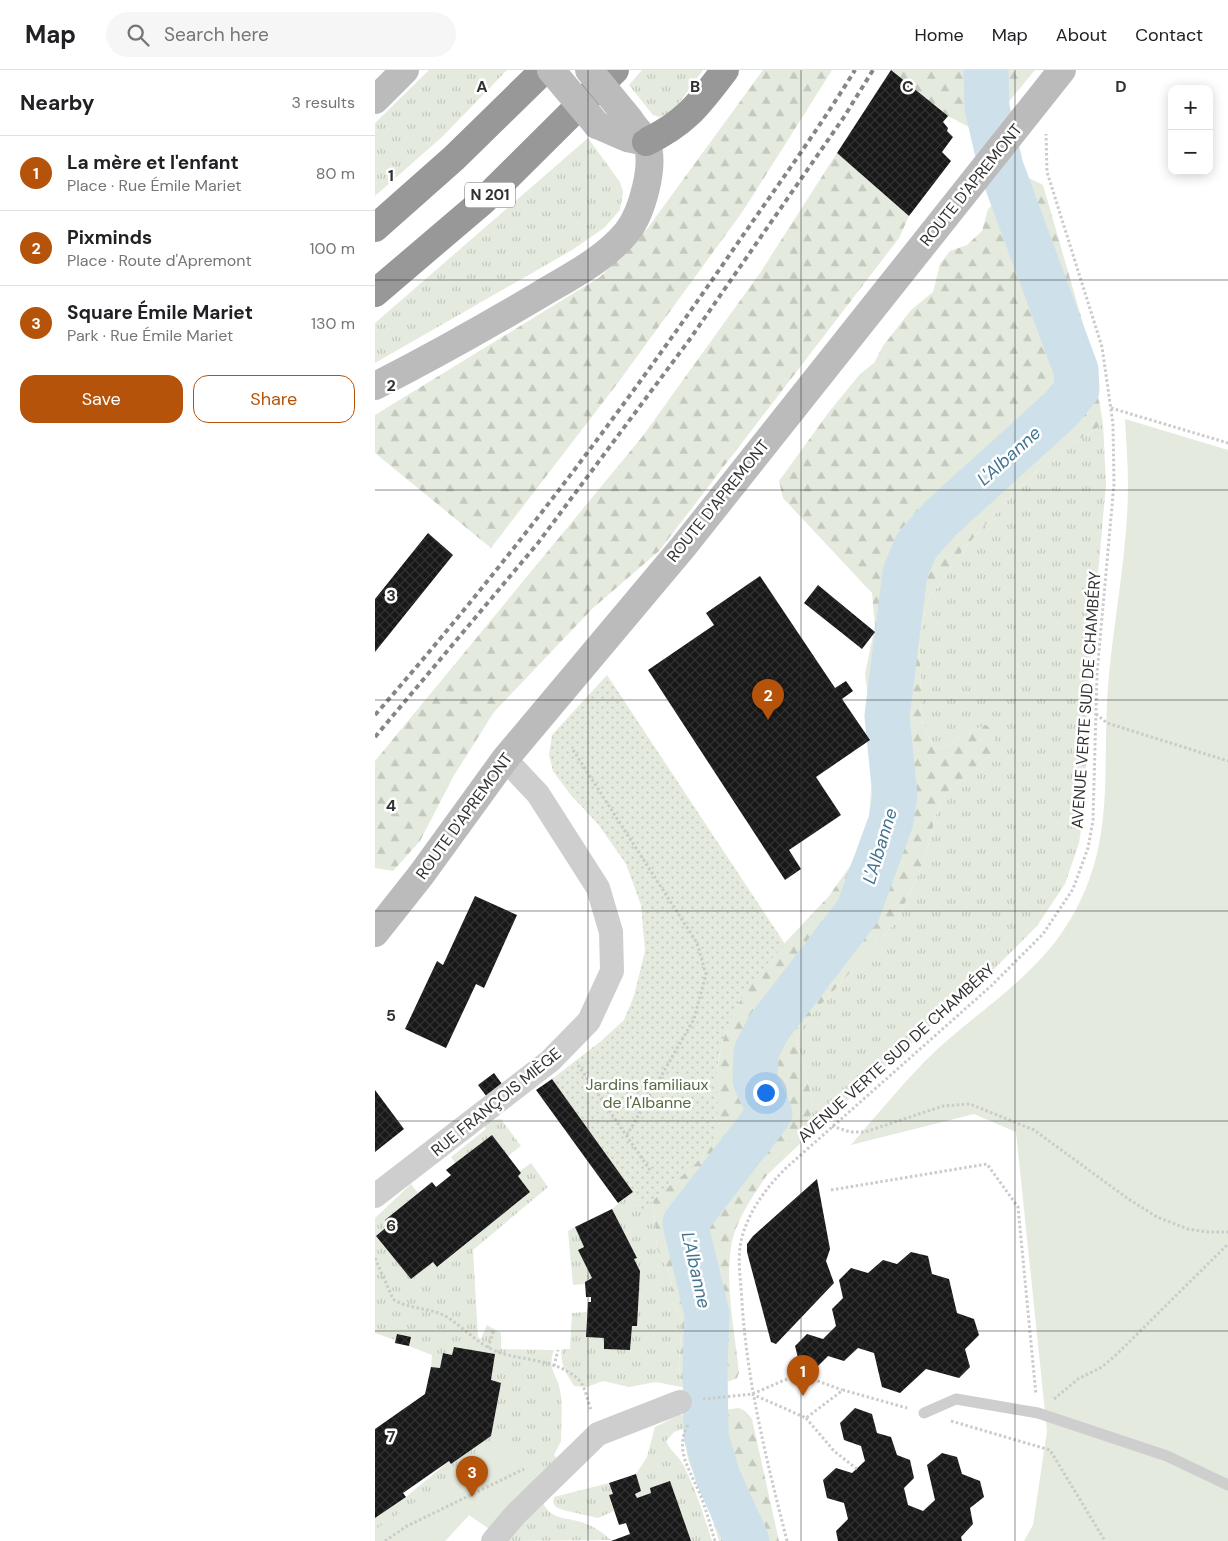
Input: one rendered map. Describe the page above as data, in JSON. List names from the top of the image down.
{
  "streets": {
    "highway": ["N 201"],
    "main road": ["ROUTE D'APREMONT"],
    "street": ["RUE FRANÇOIS MIÈGE"],
    "path": ["AVENUE VERTE SUD DE CHAMBÉRY"]
  },
  "crossings": [
    ["ROUTE D'APREMONT", "RUE FRANÇOIS MIÈGE"]
  ],
  "water": ["L'Albanne"],
  "parks": ["Jardins familiaux de l'Albanne"],
  "page": {
    "header": "Map",
    "search": "Search here",
    "nav": [
      "Home",
      "Map",
      "About",
      "Contact"
    ],
    "heading": ["Nearby", "3 results"],
    "map_buttons": ["+", "−"],
    "list": [
      {
        "mark": "1",
        "name": "La mère et l'enfant",
        "note": "Place · Rue Émile Mariet",
        "value": "80 m"
      },
      {
        "mark": "2",
        "name": "Pixminds",
        "note": "Place · Route d'Apremont",
        "value": "100 m"
      },
      {
        "mark": "3",
        "name": "Square Émile Mariet",
        "note": "Park · Rue Émile Mariet",
        "value": "130 m"
      }
    ],
    "buttons": ["Save", "Share"],
    "pins": ["2", "1", "3"]
  },
  "grid": {
    "columns": [
      "A",
      "B",
      "C",
      "D"
    ],
    "rows": [
      "1",
      "2",
      "3",
      "4",
      "5",
      "6",
      "7"
    ]
  }
}
